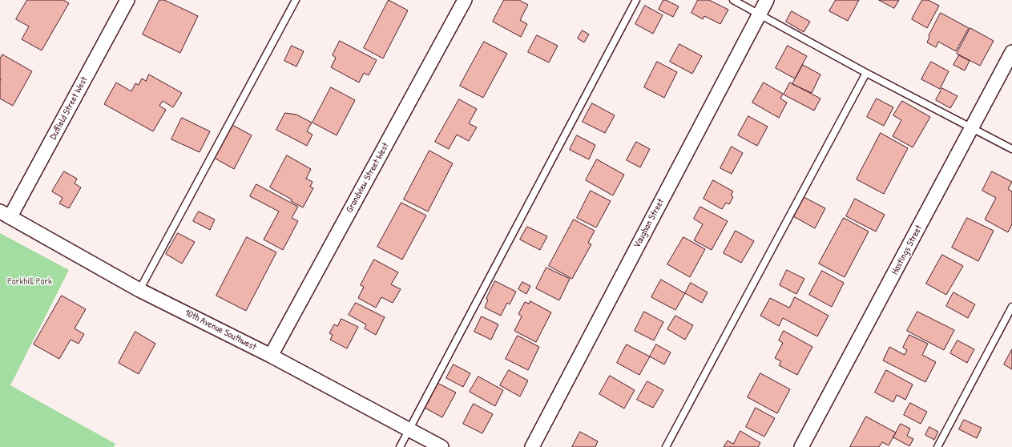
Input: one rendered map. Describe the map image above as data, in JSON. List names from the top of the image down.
{
  "streets": {
    "street": [
      "Duffield Street West",
      "Grandview Street West",
      "Vaughan Street",
      "Hastings Street",
      "10th Avenue Southwest"
    ]
  },
  "crossings": [
    ["Duffield Street West", "10th Avenue Southwest"],
    ["Grandview Street West", "10th Avenue Southwest"]
  ],
  "parks": ["Parkhill Park"]
}
